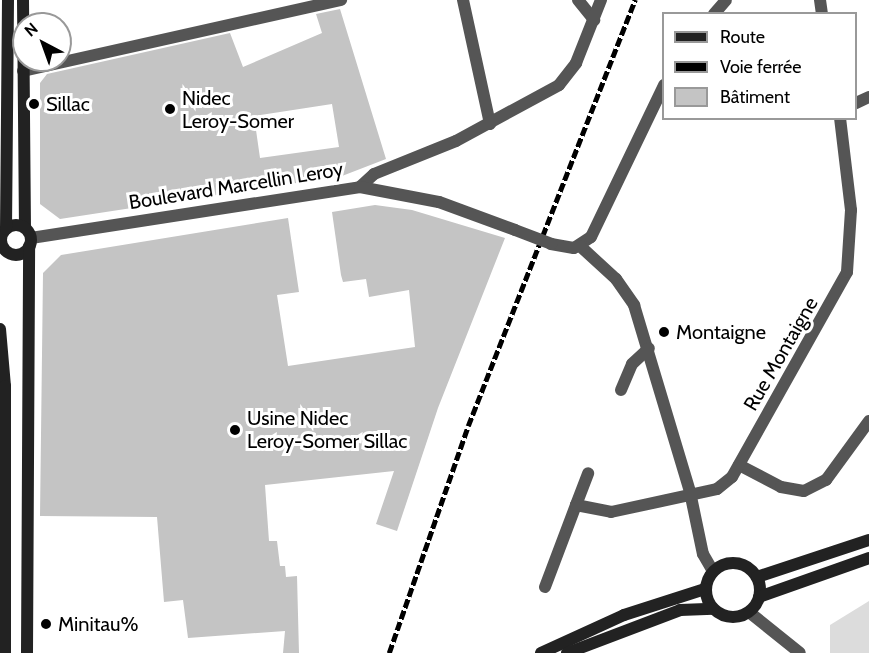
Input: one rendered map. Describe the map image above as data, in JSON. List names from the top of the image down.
{
  "streets": {
    "street": ["Boulevard Marcellin Leroy", "Rue Montaigne"]
  },
  "places": [
    "Sillac",
    "Nidec Leroy-Somer",
    "Montaigne",
    "Usine Nidec Leroy-Somer Sillac",
    "Minitau%"
  ],
  "legend": ["Route", "Voie ferrée", "Bâtiment"],
  "north": "top left"
}
